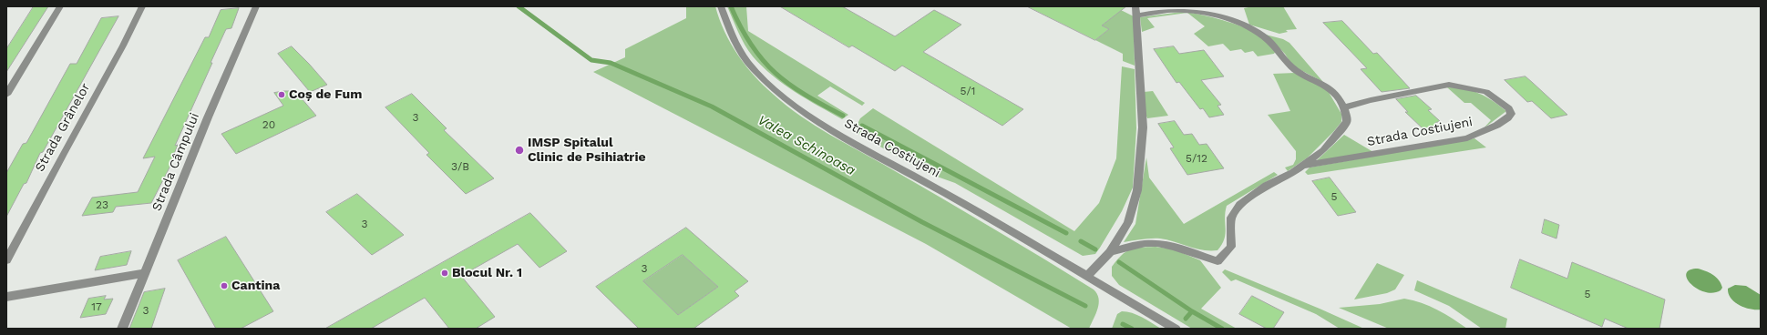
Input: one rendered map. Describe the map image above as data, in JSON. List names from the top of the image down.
{
  "streets": {
    "street": ["Strada Grânelor", "Strada Costiujeni", "Strada Câmpului"]
  },
  "water": ["Valea Schinoasa"],
  "places": [
    "Coș de Fum",
    "IMSP Spitalul Clinic de Psihiatrie",
    "Blocul Nr. 1",
    "Cantina"
  ],
  "house_numbers": [
    "5/1",
    "3",
    "20",
    "5/12",
    "3/B",
    "5",
    "23",
    "3",
    "3",
    "5",
    "17",
    "3"
  ]
}
